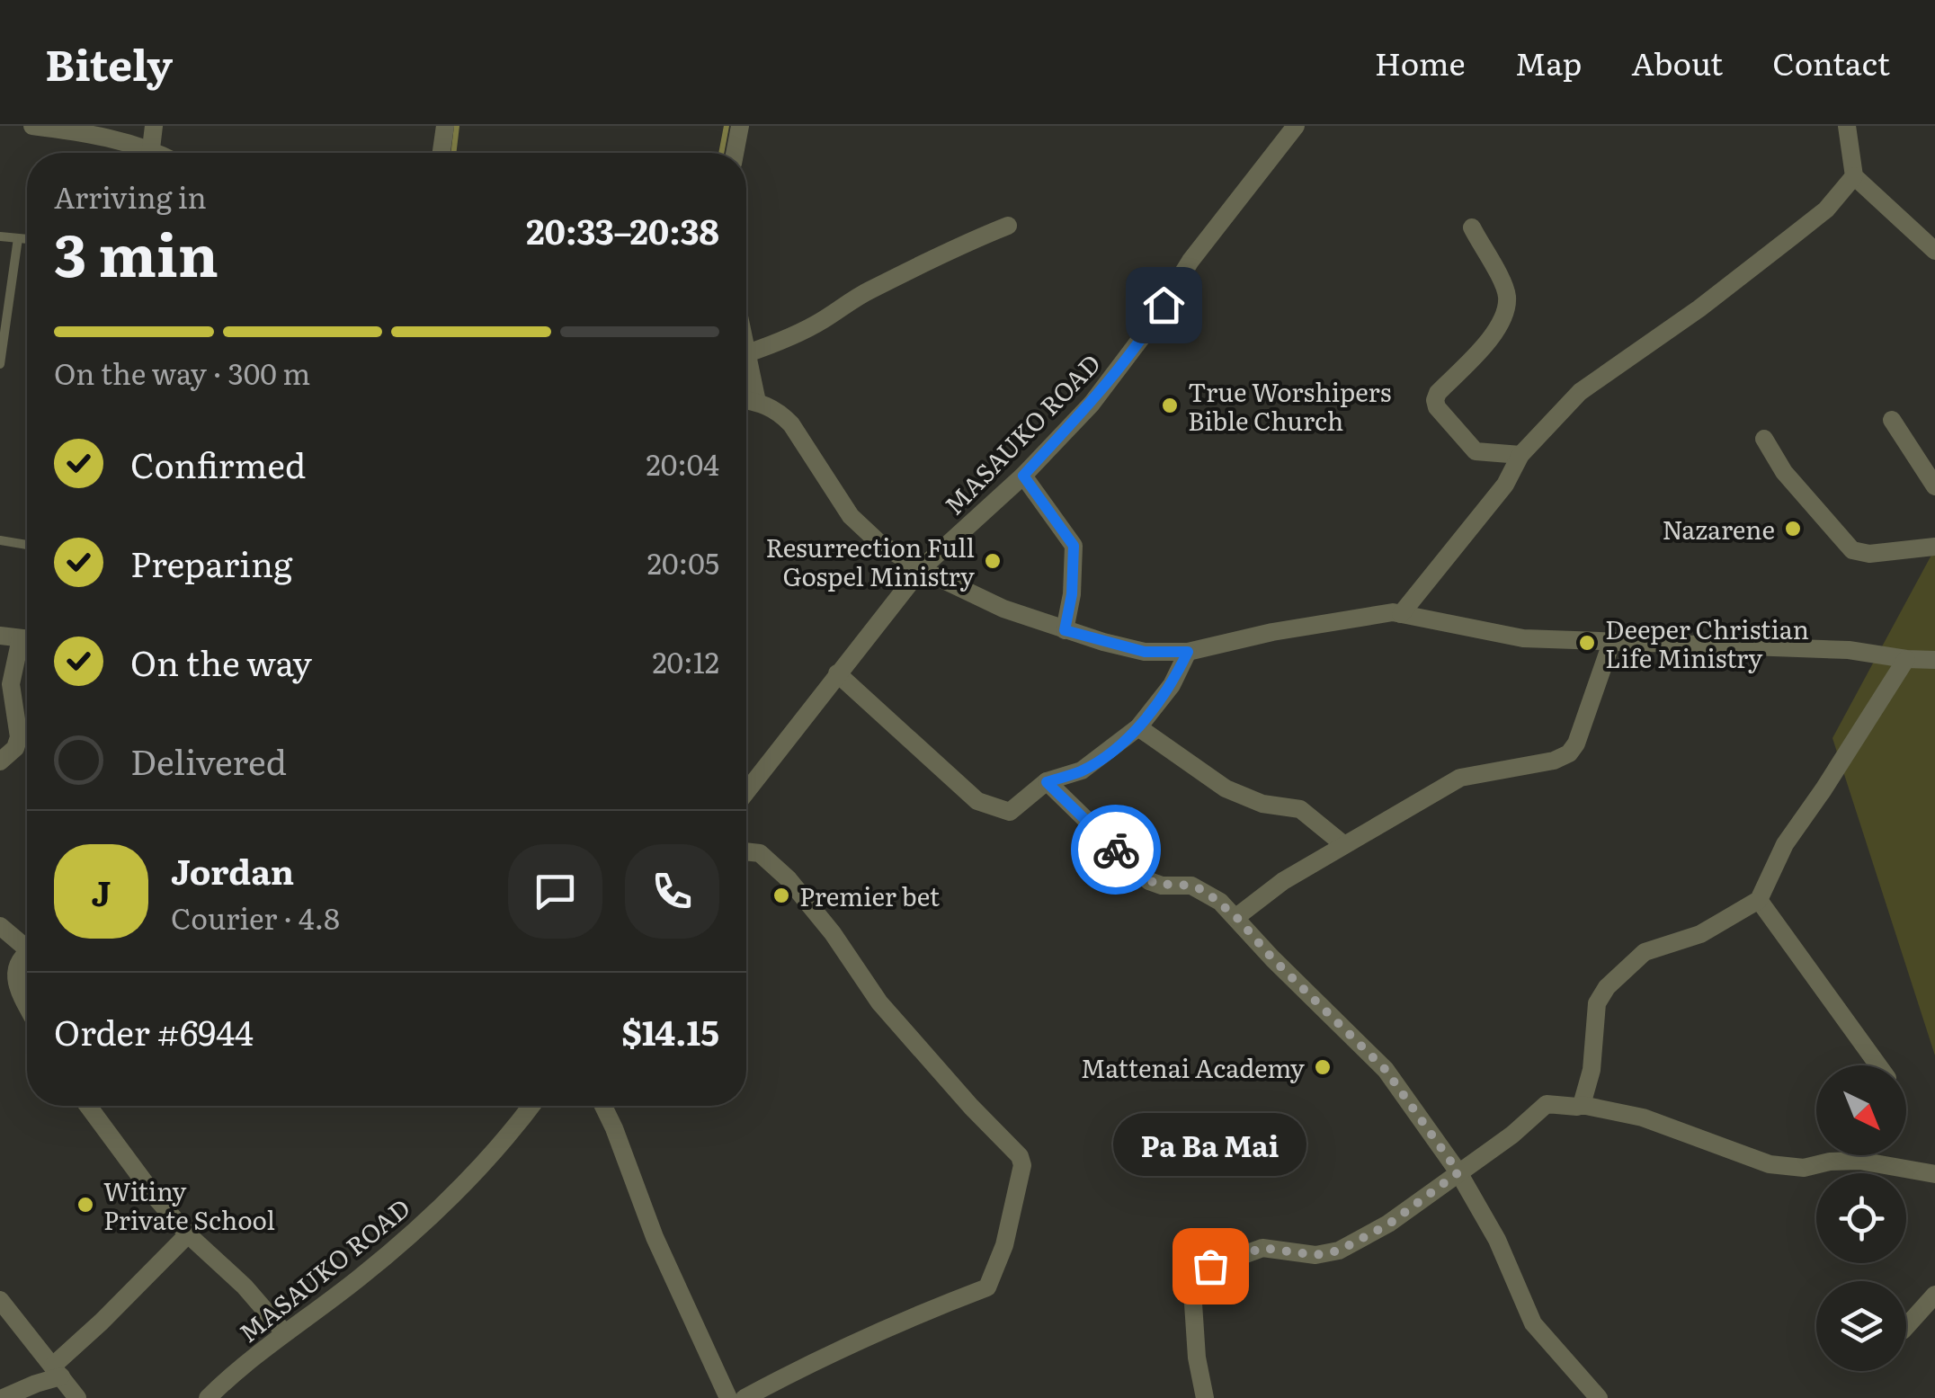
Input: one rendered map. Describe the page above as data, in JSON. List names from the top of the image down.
{
  "streets": {
    "street": ["MASAUKO ROAD"]
  },
  "places": [
    "True Worshipers Bible Church",
    "Nazarene",
    "Resurrection Full Gospel Ministry",
    "Deeper Christian Life Ministry",
    "Premier bet",
    "Mattenai Academy",
    "Witiny Private School",
    "Pa Ba Mai"
  ],
  "north": "bottom right",
  "page": {
    "header": "Bitely",
    "nav": [
      "Home",
      "Map",
      "About",
      "Contact"
    ],
    "heading": ["3 min", "Arriving in", "20:33–20:38"],
    "panel": [
      "Jordan",
      "Courier · 4.8",
      "Order #6944",
      "$14.15"
    ],
    "bar": "On the way · 300 m",
    "list": [
      ["Confirmed", "20:04"],
      ["Preparing", "20:05"],
      ["On the way", "20:12"],
      "Delivered"
    ],
    "round": "J",
    "bubble": "Pa Ba Mai"
  }
}
